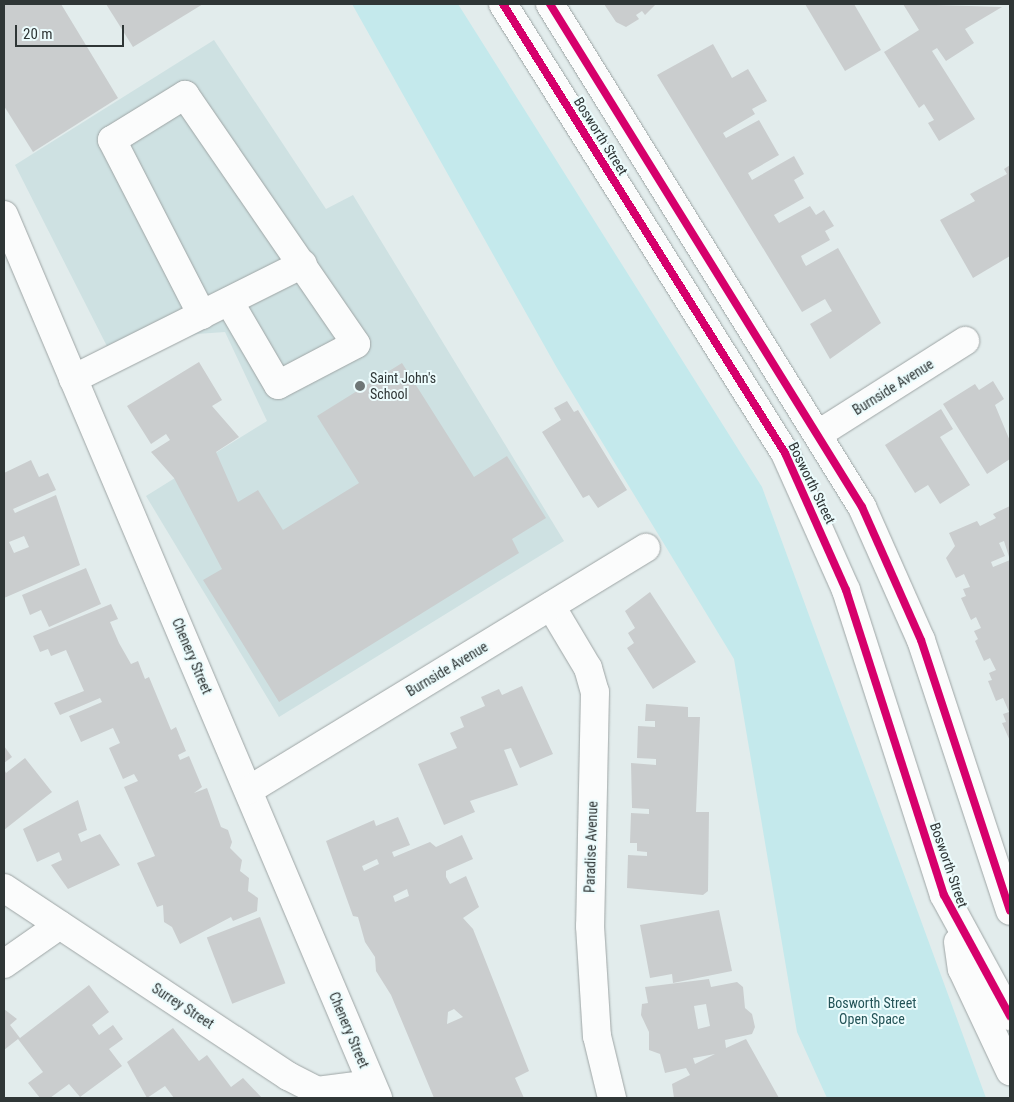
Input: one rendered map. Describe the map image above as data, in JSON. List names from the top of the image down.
{
  "streets": {
    "street": [
      "Bosworth Street",
      "Burnside Avenue",
      "Chenery Street",
      "Paradise Avenue",
      "Surrey Street"
    ]
  },
  "crossings": [
    ["Bosworth Street", "Burnside Avenue"],
    ["Burnside Avenue", "Chenery Street"],
    ["Burnside Avenue", "Paradise Avenue"],
    ["Chenery Street", "Surrey Street"]
  ],
  "parks": ["Bosworth Street Open Space"],
  "places": ["Saint John's School"],
  "scale_bar": "20 m"
}
